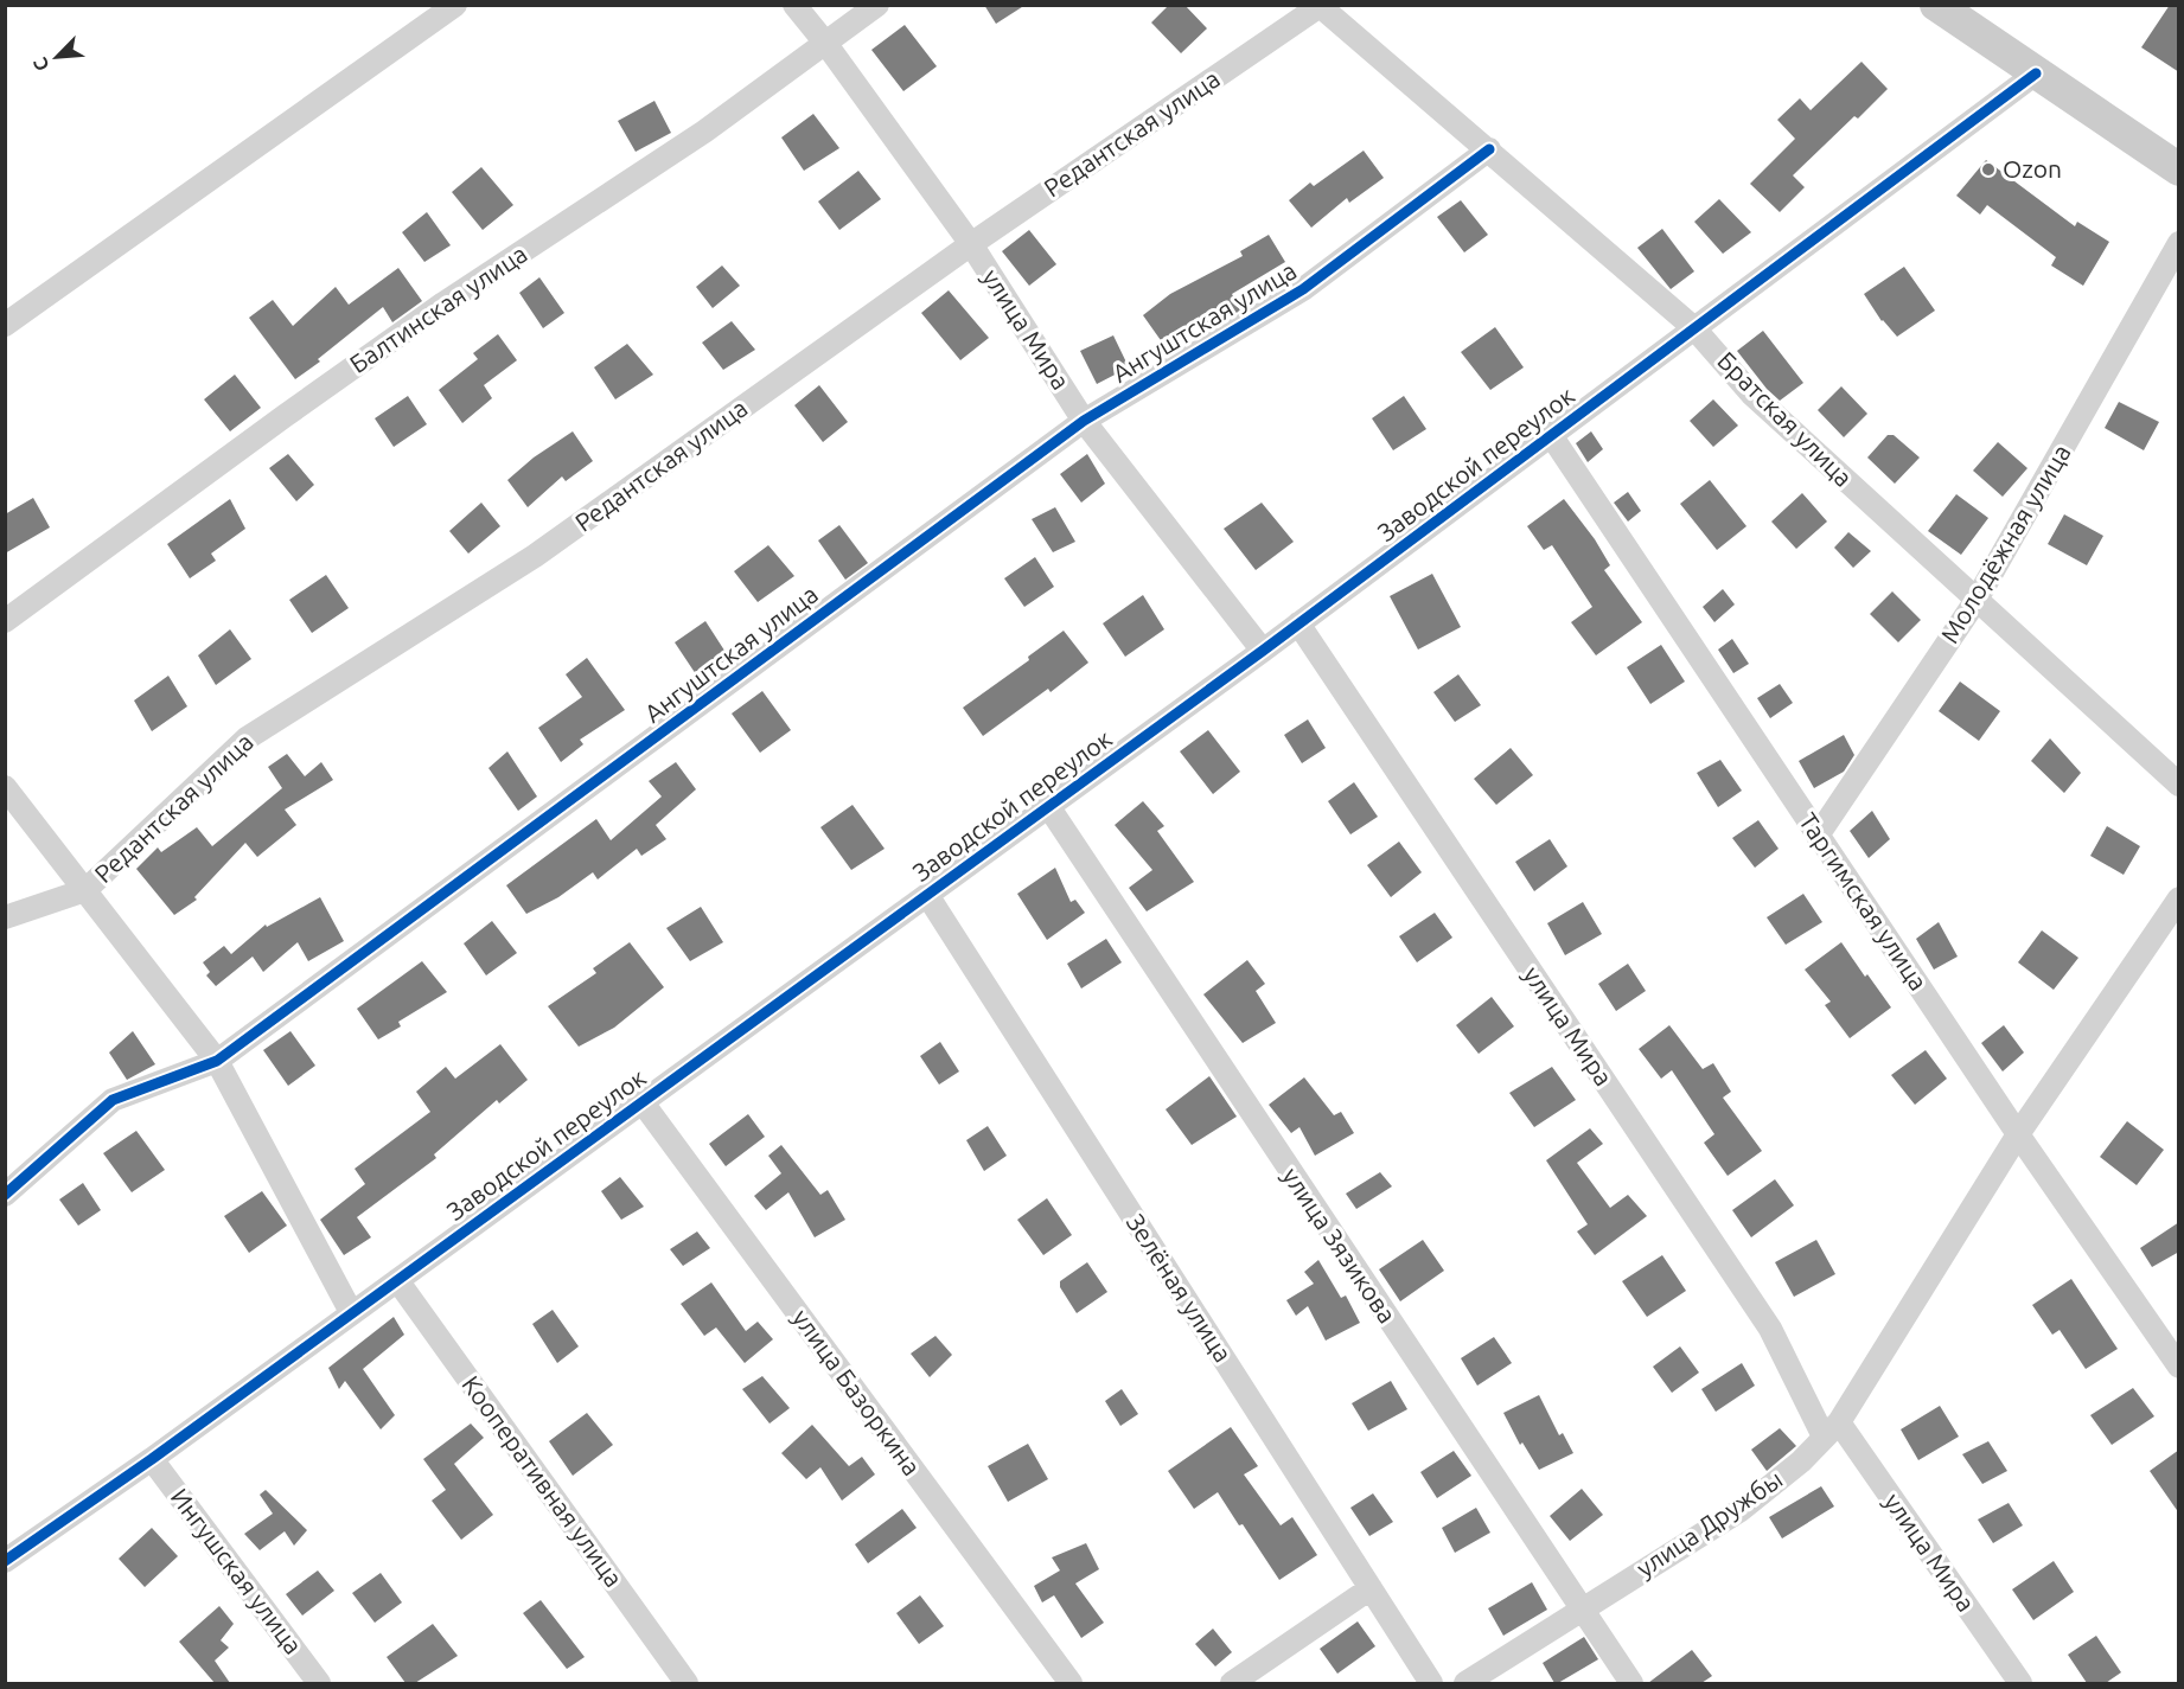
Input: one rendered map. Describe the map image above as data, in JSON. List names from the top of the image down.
{
  "streets": {
    "street": [
      "Редантская улица",
      "Балтинская улица",
      "Ангуштская улица",
      "улица Мира",
      "Братская улица",
      "Заводской переулок",
      "Молодёжная улица",
      "Таргимская улица",
      "улица Зязикова",
      "Зелёная улица",
      "улица Базоркина",
      "Кооперативная улица",
      "улица Дружбы",
      "Ингушская улица"
    ]
  },
  "crossings": [
    ["Редантская улица", "улица Мира"],
    ["Редантская улица", "Братская улица"],
    ["Балтинская улица", "улица Мира"],
    ["Ангуштская улица", "улица Мира"],
    ["Ангуштская улица", "Братская улица"],
    ["улица Мира", "Заводской переулок"],
    ["улица Мира", "улица Дружбы"],
    ["Братская улица", "Заводской переулок"],
    ["Братская улица", "Молодёжная улица"],
    ["Заводской переулок", "Таргимская улица"],
    ["Заводской переулок", "улица Зязикова"],
    ["Заводской переулок", "Зелёная улица"],
    ["Заводской переулок", "улица Базоркина"],
    ["Заводской переулок", "Кооперативная улица"],
    ["Заводской переулок", "Ингушская улица"],
    ["Молодёжная улица", "Таргимская улица"],
    ["Таргимская улица", "улица Дружбы"],
    ["улица Зязикова", "улица Дружбы"]
  ],
  "places": ["Ozon"],
  "north": "bottom left"
}
